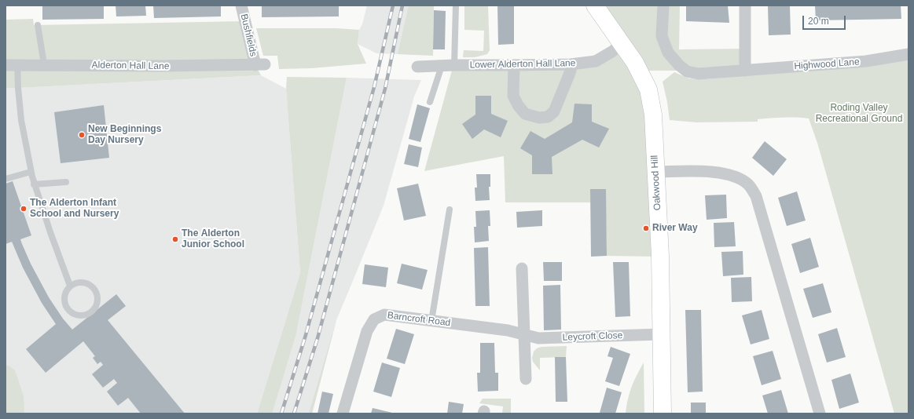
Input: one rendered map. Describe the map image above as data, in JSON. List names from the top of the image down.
{
  "streets": {
    "street": [
      "Bushfields",
      "Lower Alderton Hall Lane",
      "Highwood Lane",
      "Alderton Hall Lane",
      "Oakwood Hill",
      "Barncroft Road",
      "Leycroft Close"
    ]
  },
  "crossings": [
    ["Bushfields", "Alderton Hall Lane"],
    ["Lower Alderton Hall Lane", "Oakwood Hill"],
    ["Oakwood Hill", "Leycroft Close"],
    ["Barncroft Road", "Leycroft Close"]
  ],
  "parks": ["Roding Valley Recreational Ground"],
  "places": [
    "New Beginnings Day Nursery",
    "The Alderton Infant School and Nursery",
    "River Way",
    "The Alderton Junior School"
  ],
  "scale_bar": "20 m"
}
